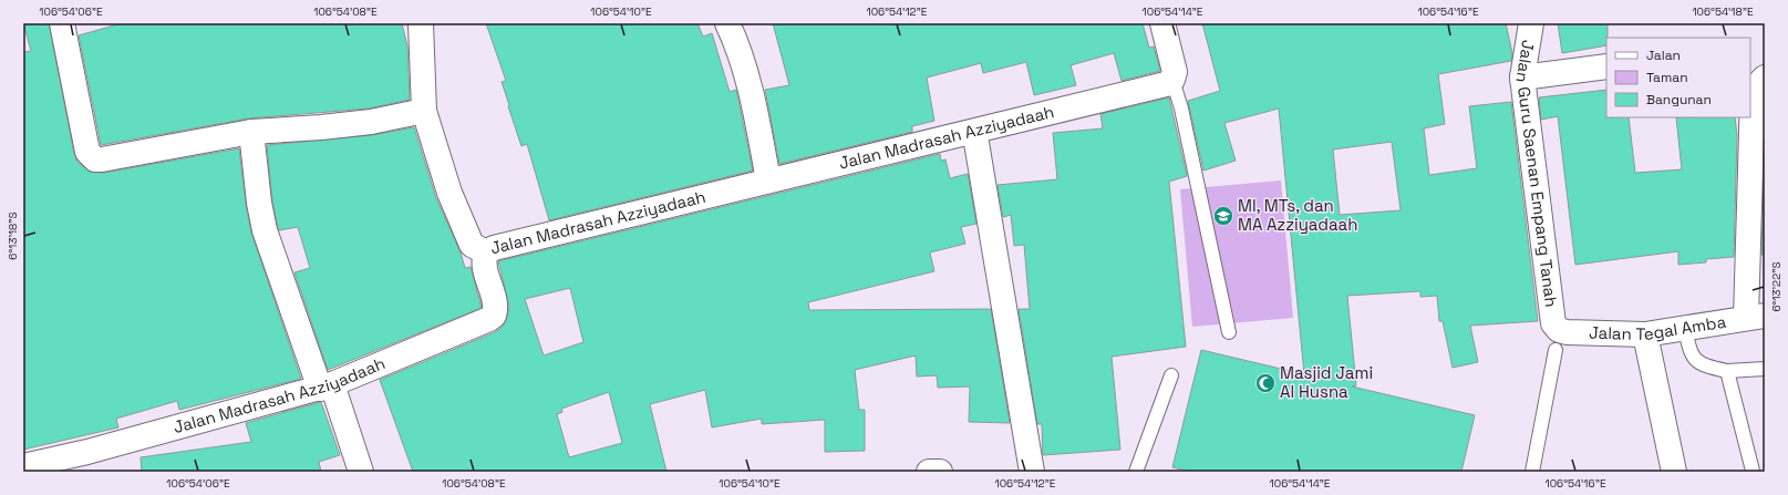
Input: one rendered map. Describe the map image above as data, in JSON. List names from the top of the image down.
{
  "streets": {
    "street": ["Jalan Madrasah Azziyadaah", "Jalan Guru Saenan Empang Tanah", "Jalan Tegal Amba"]
  },
  "crossings": [
    ["Jalan Guru Saenan Empang Tanah", "Jalan Tegal Amba"]
  ],
  "places": {
    "school or university": ["MI, MTs, dan MA Azziyadaah"],
    "mosque": ["Masjid Jami Al Husna"]
  },
  "legend": ["Jalan", "Taman", "Bangunan"],
  "coordinates": [
    "106°54'06\"E",
    "106°54'08\"E",
    "106°54'10\"E",
    "106°54'12\"E",
    "106°54'14\"E",
    "106°54'16\"E",
    "106°54'18\"E",
    "6°13'18\"S",
    "6°13'22\"S"
  ]
}
